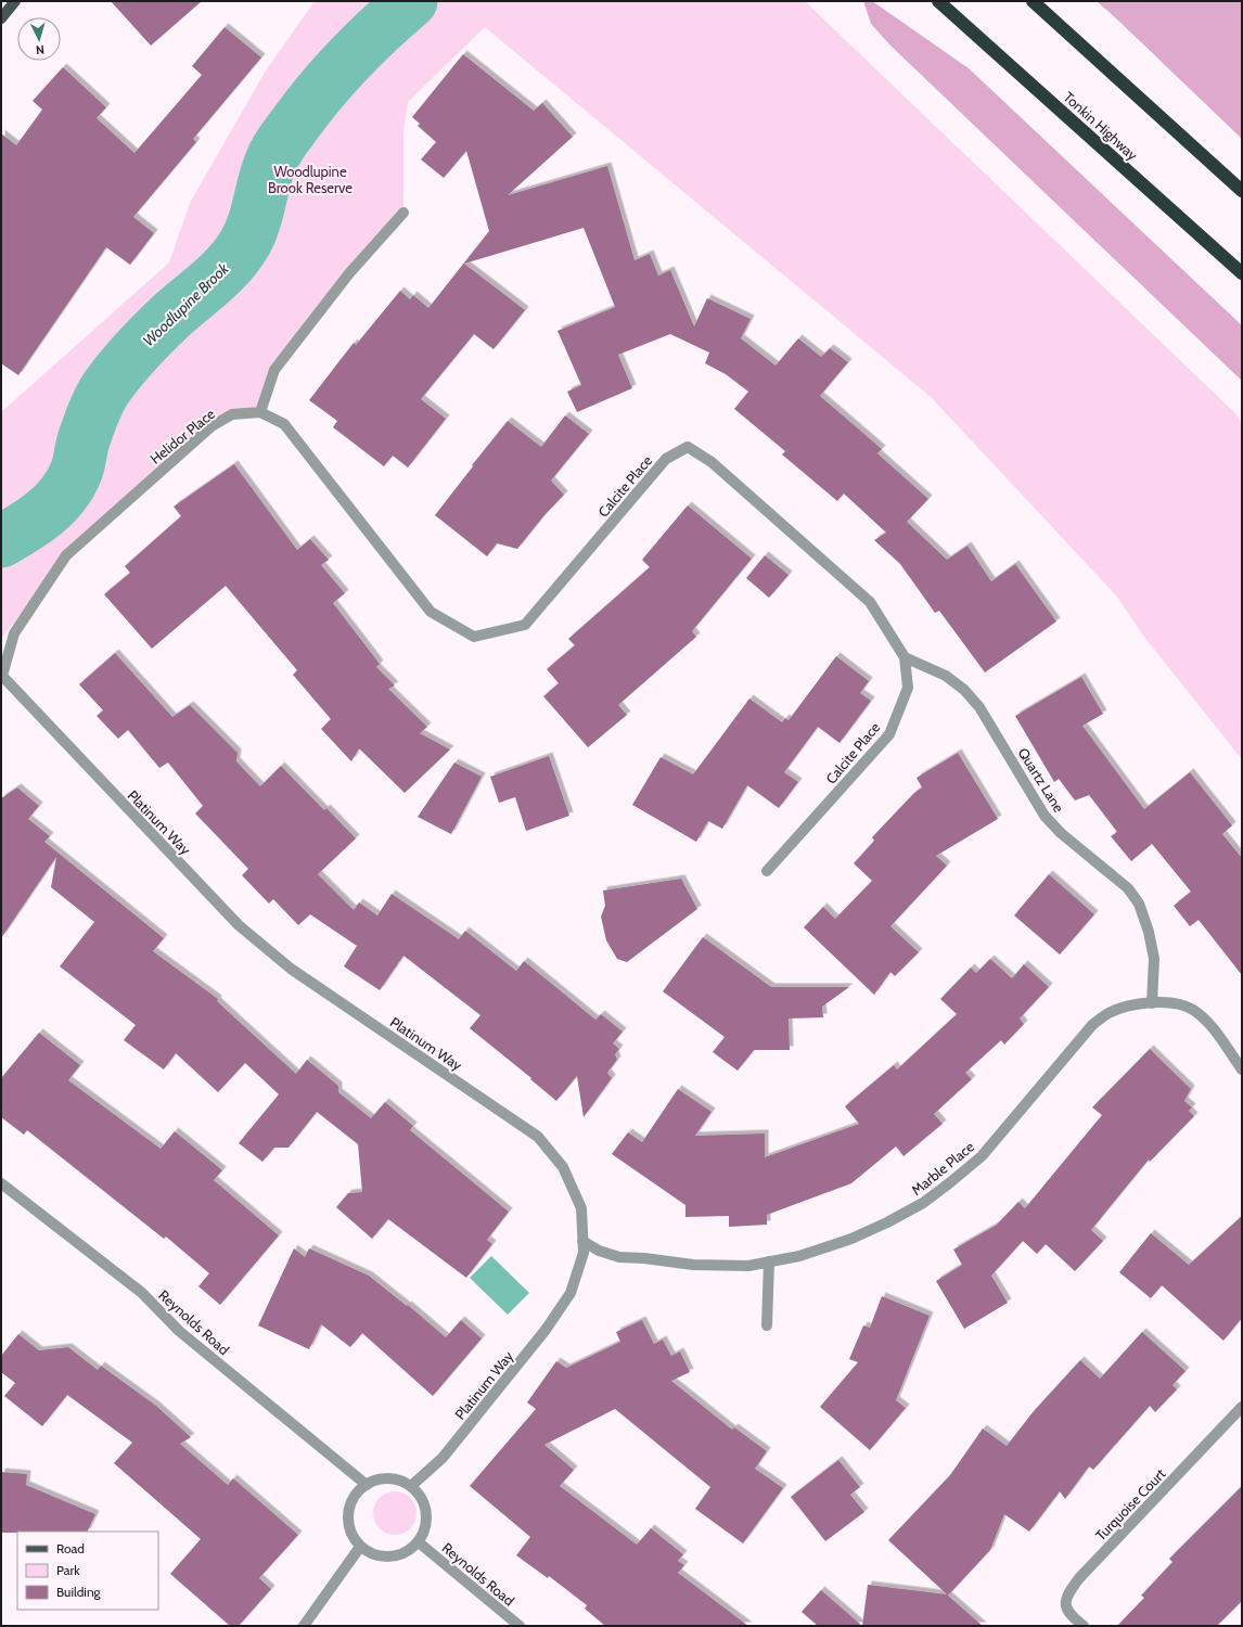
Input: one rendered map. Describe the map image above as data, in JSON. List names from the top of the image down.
{
  "streets": {
    "highway": ["Tonkin Highway"],
    "street": [
      "Helidor Place",
      "Calcite Place",
      "Quartz Lane",
      "Platinum Way",
      "Marble Place",
      "Reynolds Road",
      "Turquoise Court"
    ]
  },
  "crossings": [
    ["Helidor Place", "Calcite Place"],
    ["Helidor Place", "Platinum Way"],
    ["Calcite Place", "Quartz Lane"],
    ["Quartz Lane", "Marble Place"],
    ["Platinum Way", "Marble Place"],
    ["Platinum Way", "Reynolds Road"]
  ],
  "water": ["Woodlupine Brook"],
  "parks": ["Woodlupine Brook Reserve"],
  "legend": ["Road", "Park", "Building"],
  "north": "bottom"
}
